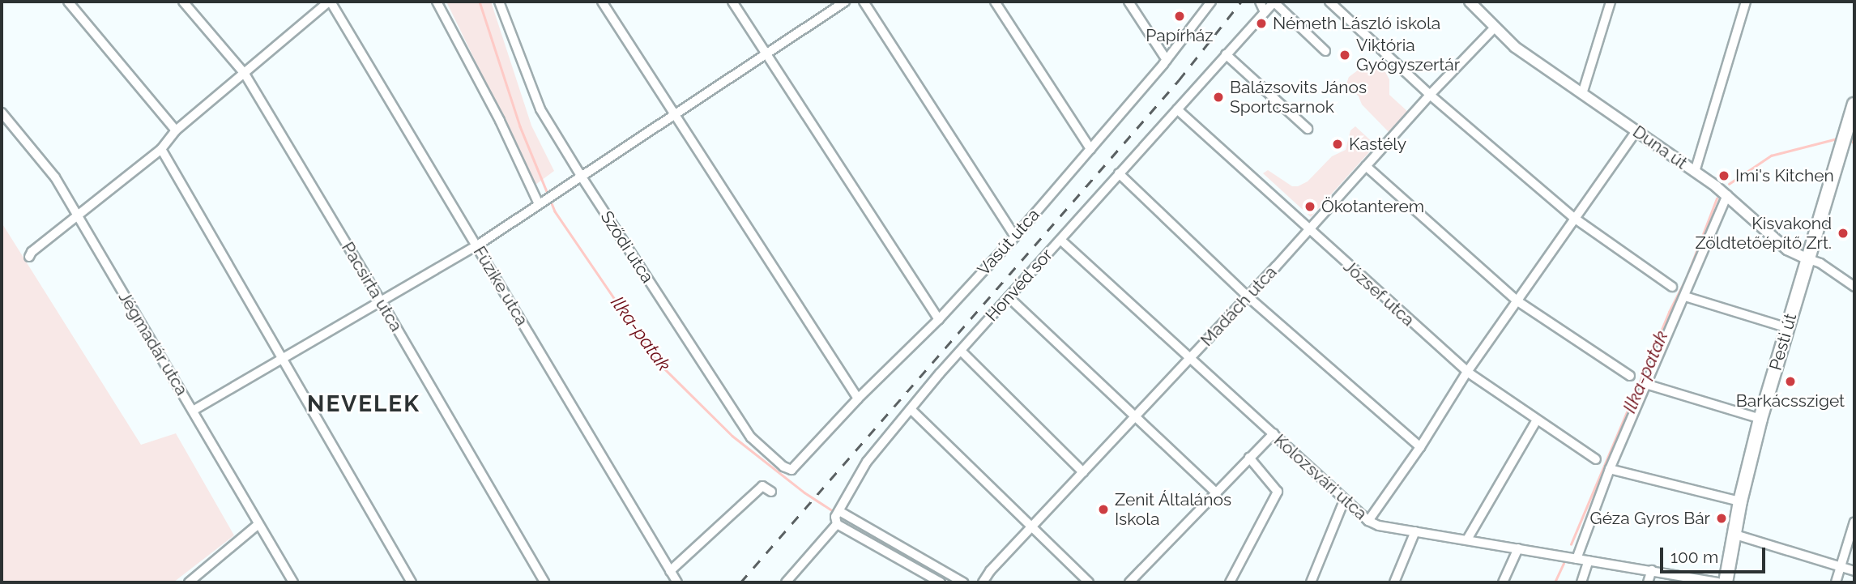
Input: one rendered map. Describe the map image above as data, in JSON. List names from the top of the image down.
{
  "streets": {
    "main road": ["Pesti út"],
    "street": [
      "Duna út",
      "Vasút utca",
      "Sződi utca",
      "Honvéd sor",
      "Füzike utca",
      "Pacsirta utca",
      "József utca",
      "Madách utca",
      "Jégmadár utca",
      "Kolozsvári utca"
    ]
  },
  "crossings": [
    ["Duna út", "Madách utca"],
    ["Duna út", "Pesti út"],
    ["Vasút utca", "Sződi utca"],
    ["Honvéd sor", "József utca"],
    ["Honvéd sor", "Kolozsvári utca"],
    ["József utca", "Madách utca"],
    ["Madách utca", "Kolozsvári utca"]
  ],
  "districts": ["NEVELEK"],
  "water": ["Ilka-patak"],
  "places": [
    "Papírház",
    "Németh László iskola",
    "Viktória Gyógyszertár",
    "Balázsovits János Sportcsarnok",
    "Kastély",
    "Imi's Kitchen",
    "Ökotanterem",
    "Kisvakond Zöldtetőépítő Zrt.",
    "Barkácssziget",
    "Zenit Általános Iskola",
    "Géza Gyros Bár"
  ],
  "scale_bar": "100 m"
}
